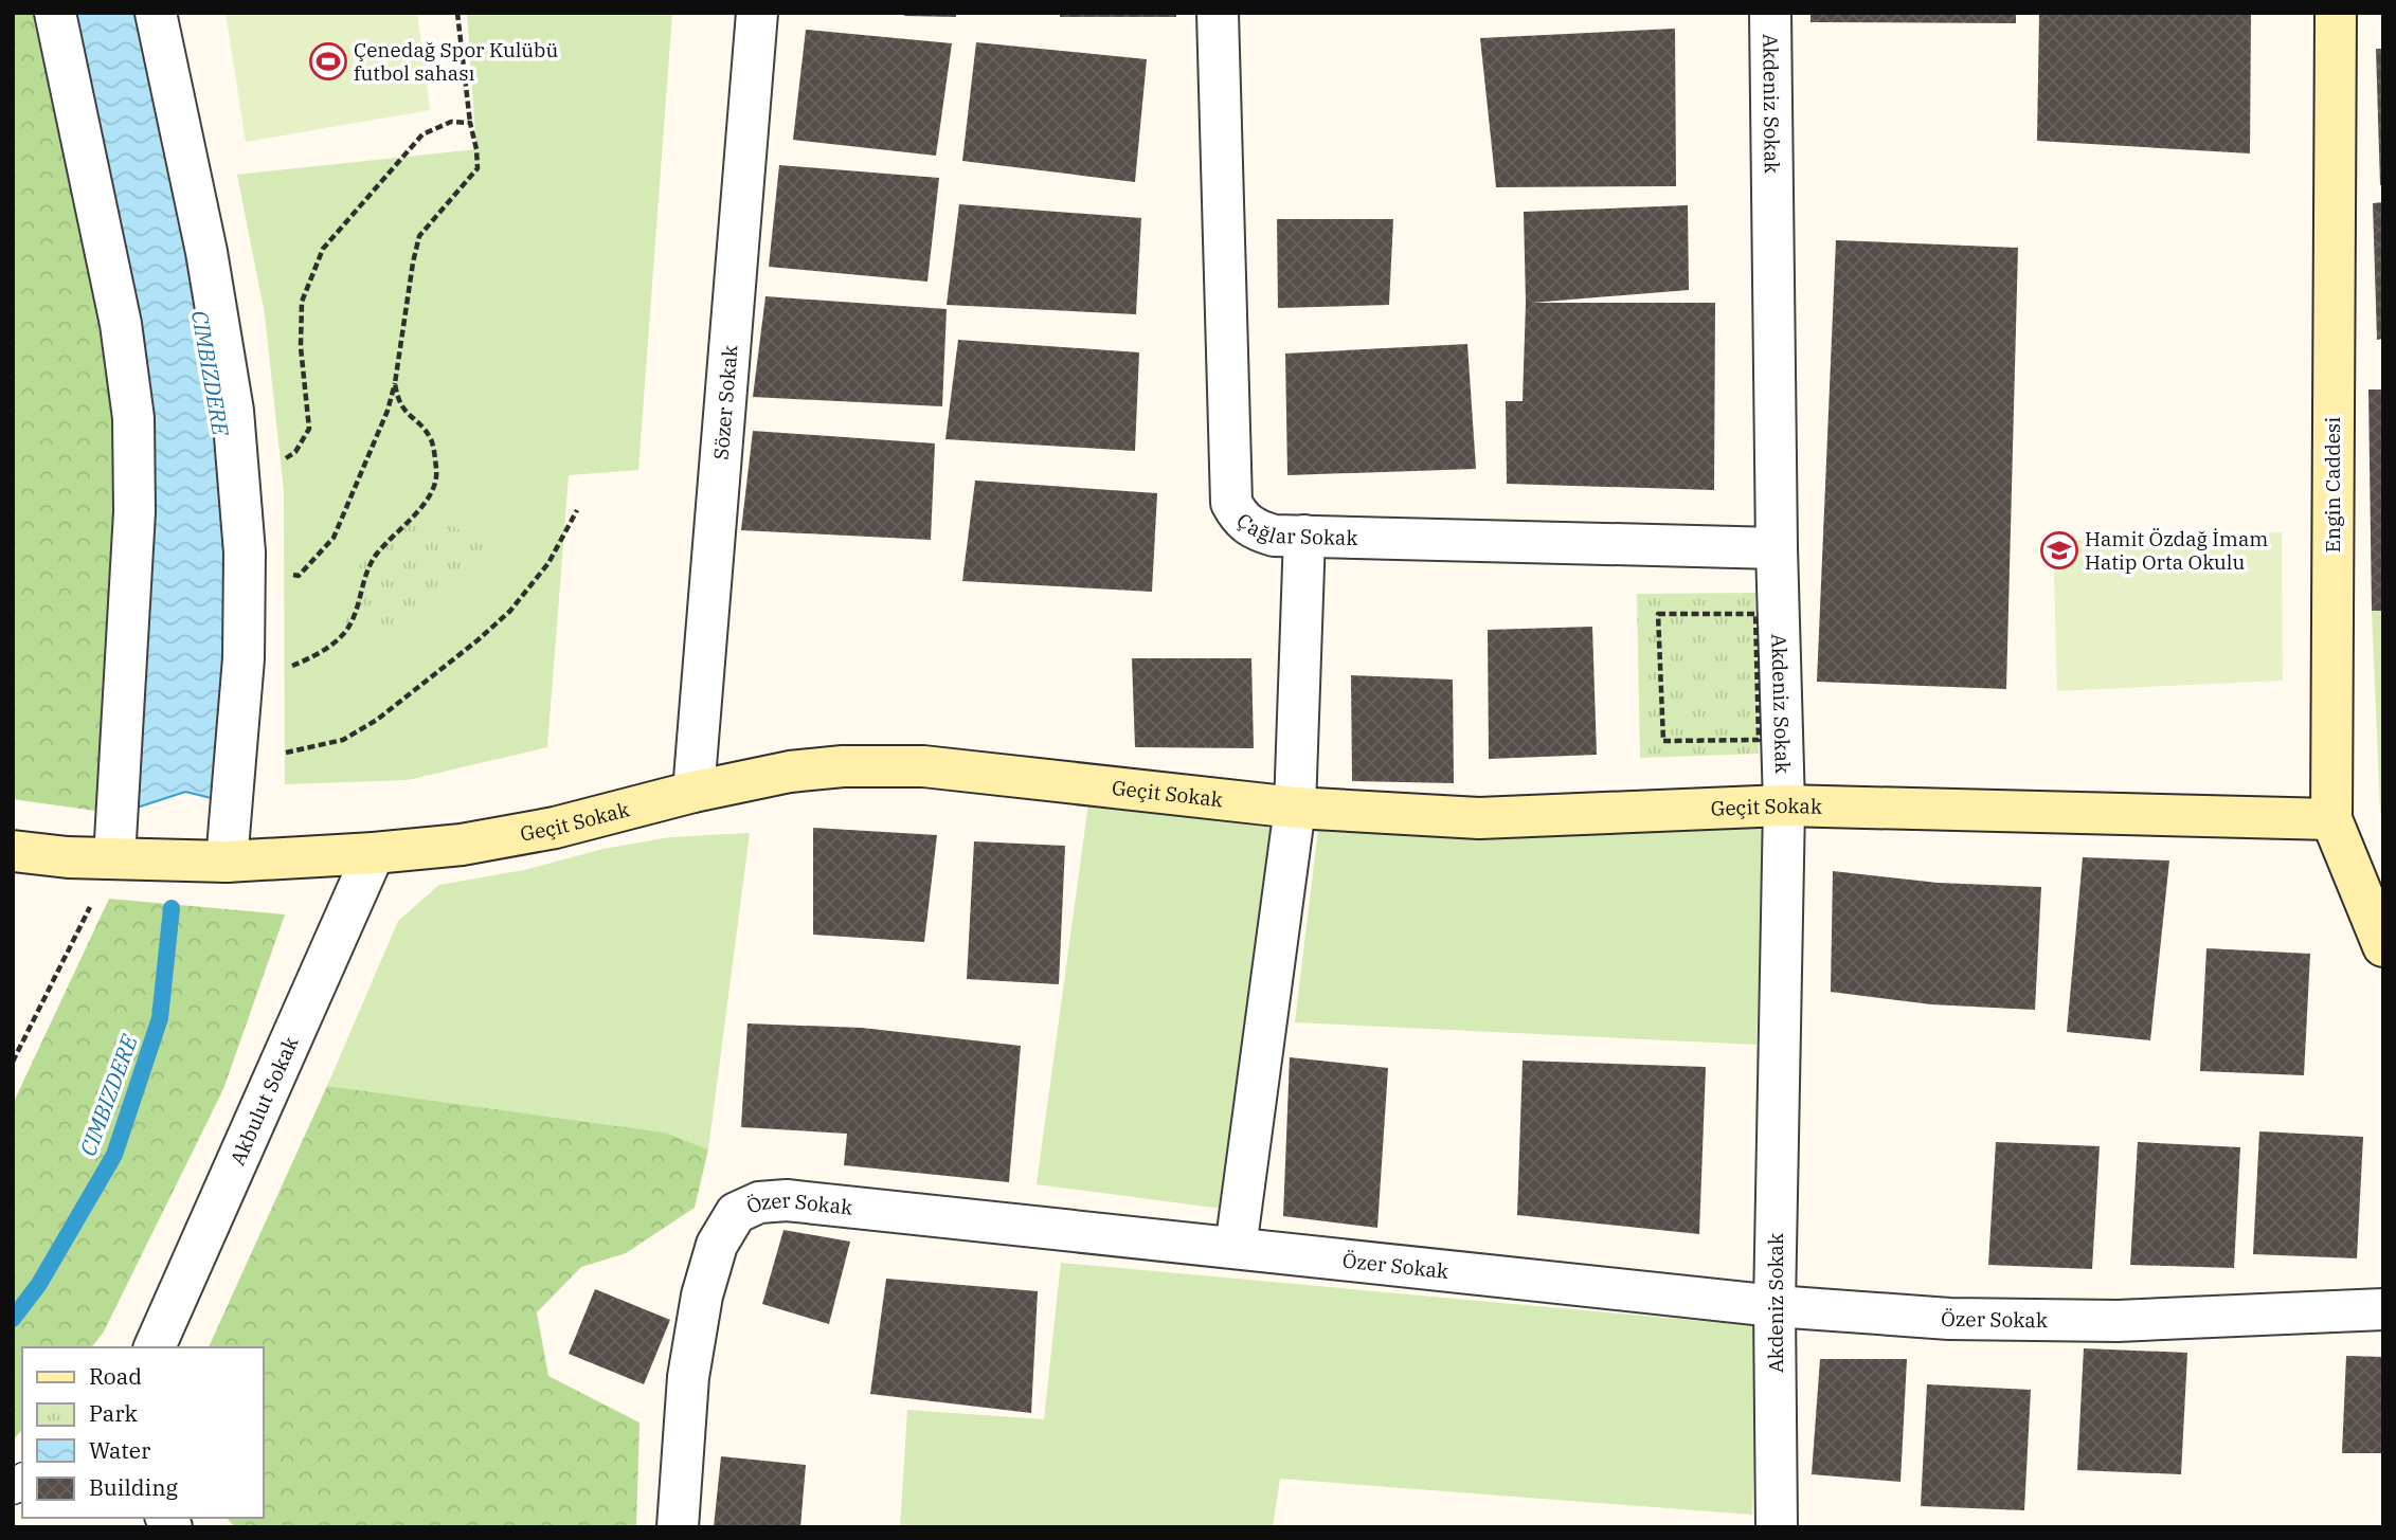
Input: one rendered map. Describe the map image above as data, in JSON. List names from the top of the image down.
{
  "streets": {
    "street": [
      "Akdeniz Sokak",
      "Sözer Sokak",
      "Engin Caddesi",
      "Çağlar Sokak",
      "Geçit Sokak",
      "Akbulut Sokak",
      "Özer Sokak"
    ]
  },
  "crossings": [
    ["Akdeniz Sokak", "Çağlar Sokak"],
    ["Akdeniz Sokak", "Geçit Sokak"],
    ["Akdeniz Sokak", "Özer Sokak"],
    ["Sözer Sokak", "Geçit Sokak"],
    ["Engin Caddesi", "Geçit Sokak"],
    ["Geçit Sokak", "Akbulut Sokak"]
  ],
  "water": ["CIMBIZDERE"],
  "places": {
    "sports": ["Çenedağ Spor Kulübü futbol sahası"],
    "school or university": ["Hamit Özdağ İmam Hatip Orta Okulu"]
  },
  "legend": [
    "Road",
    "Park",
    "Water",
    "Building"
  ]
}
